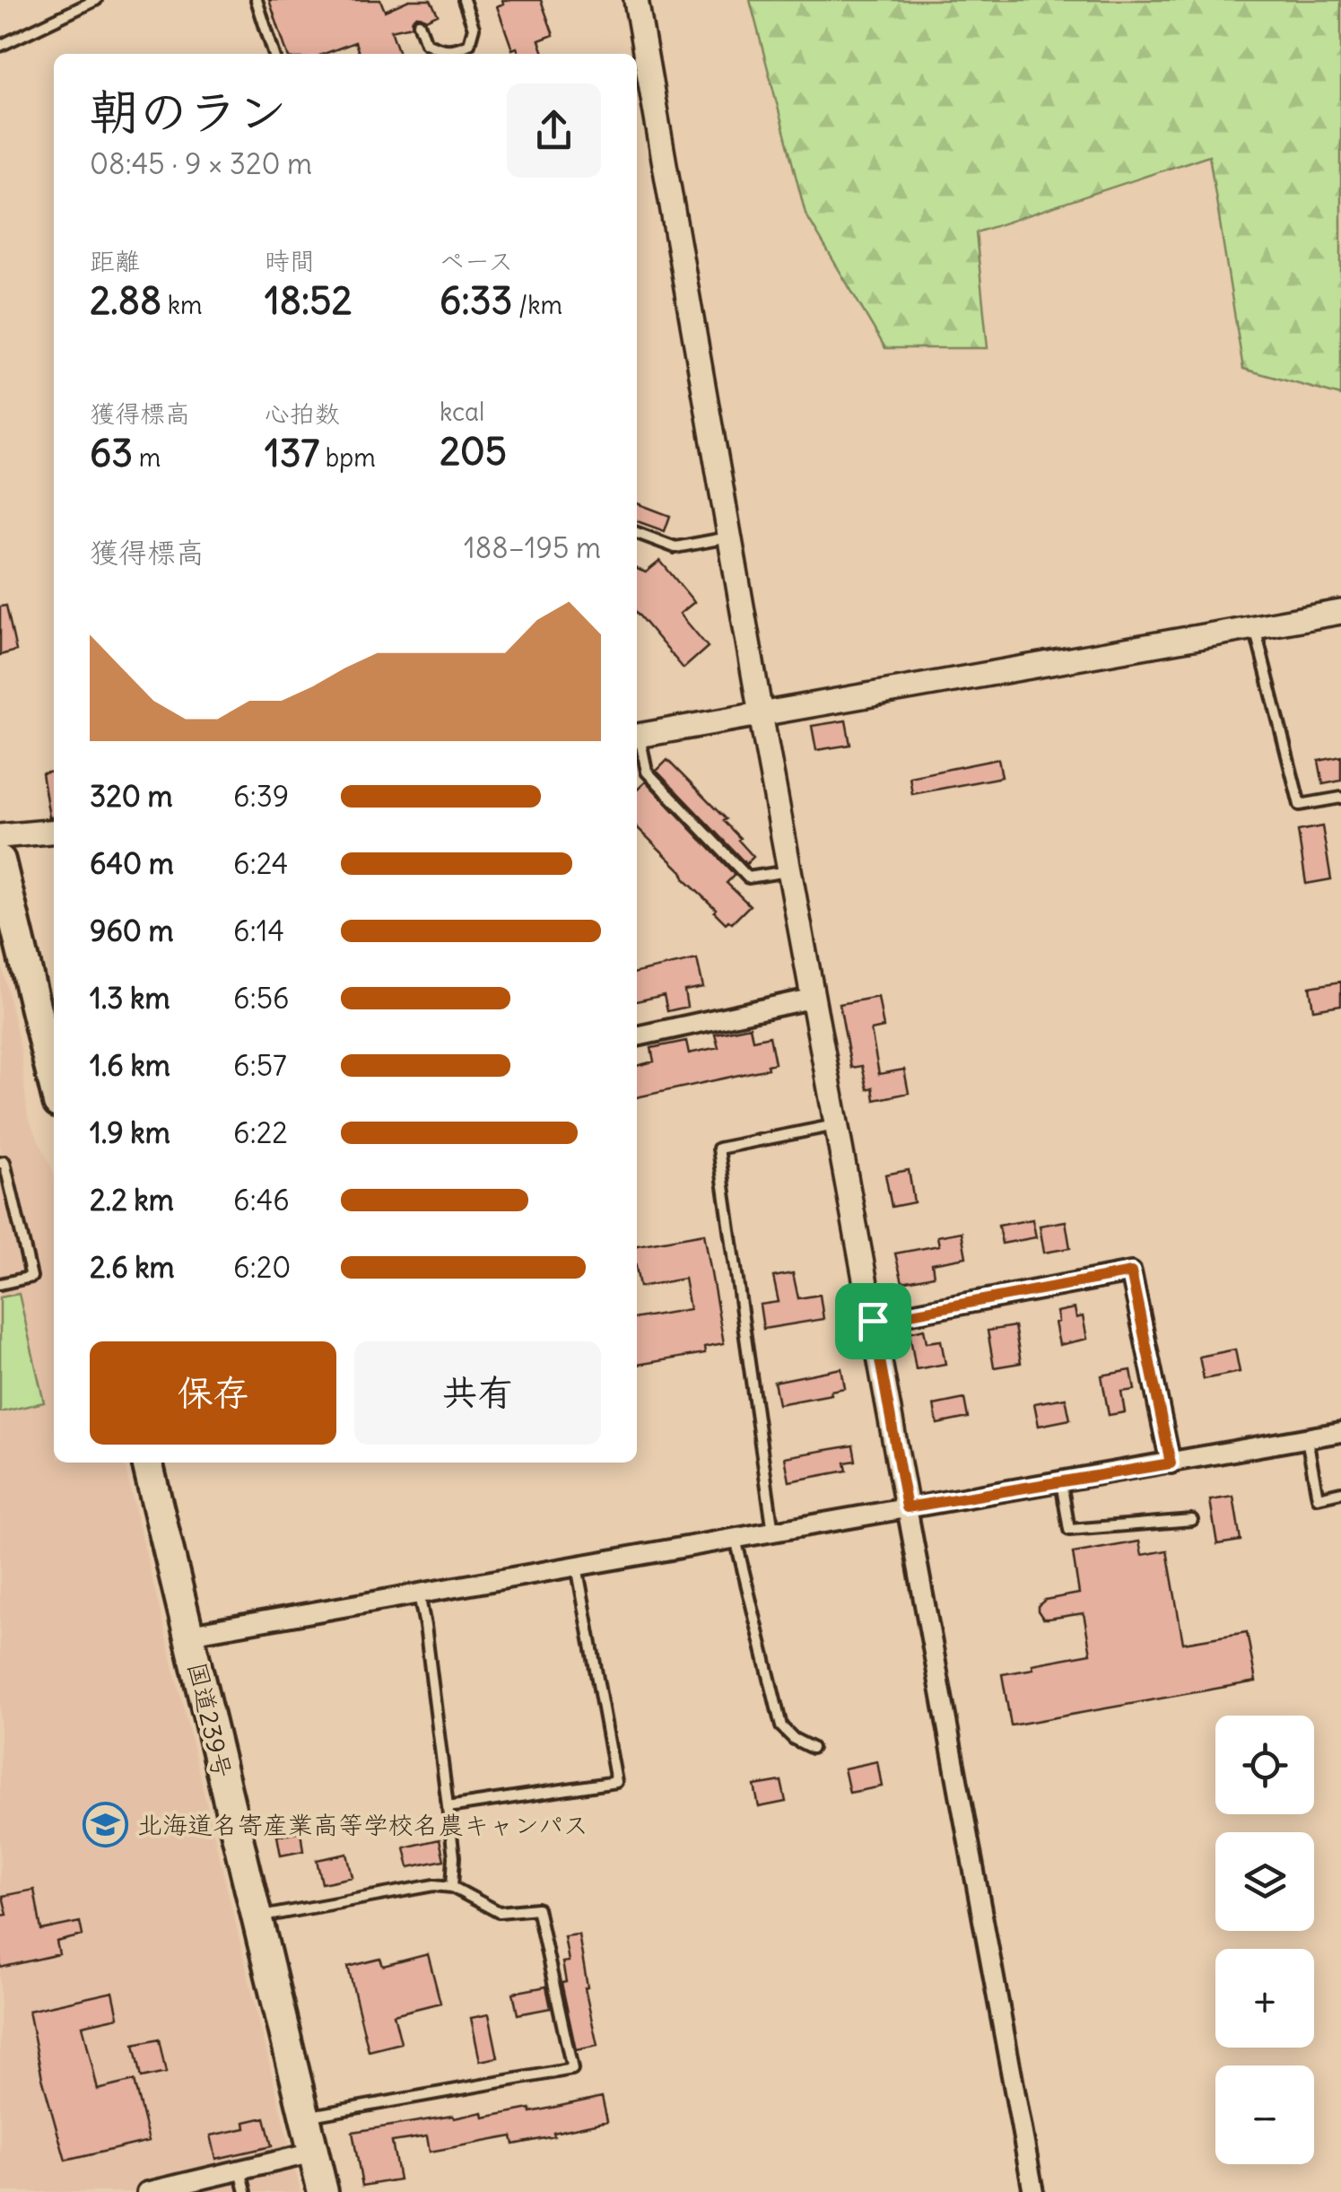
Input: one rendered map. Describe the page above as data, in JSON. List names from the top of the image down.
{
  "streets": {
    "highway": ["国道239号"]
  },
  "places": {
    "school or university": ["北海道名寄産業高等学校名農キャンパス"]
  },
  "page": {
    "heading": ["朝のラン", "08:45 · 9 × 320 m"],
    "stats": [
      ["距離", "2.88 km"],
      ["時間", "18:52"],
      ["ペース", "6:33 /km"],
      ["獲得標高", "63 m"],
      ["心拍数", "137 bpm"],
      ["kcal", "205"]
    ],
    "chart": ["獲得標高", "188–195 m"],
    "list": [
      {
        "name": "320 m",
        "note": "6:39"
      },
      {
        "name": "640 m",
        "note": "6:24"
      },
      {
        "name": "960 m",
        "note": "6:14"
      },
      {
        "name": "1.3 km",
        "note": "6:56"
      },
      {
        "name": "1.6 km",
        "note": "6:57"
      },
      {
        "name": "1.9 km",
        "note": "6:22"
      },
      {
        "name": "2.2 km",
        "note": "6:46"
      },
      {
        "name": "2.6 km",
        "note": "6:20"
      }
    ],
    "buttons": ["保存", "共有"],
    "map_buttons": ["+", "−"]
  }
}
